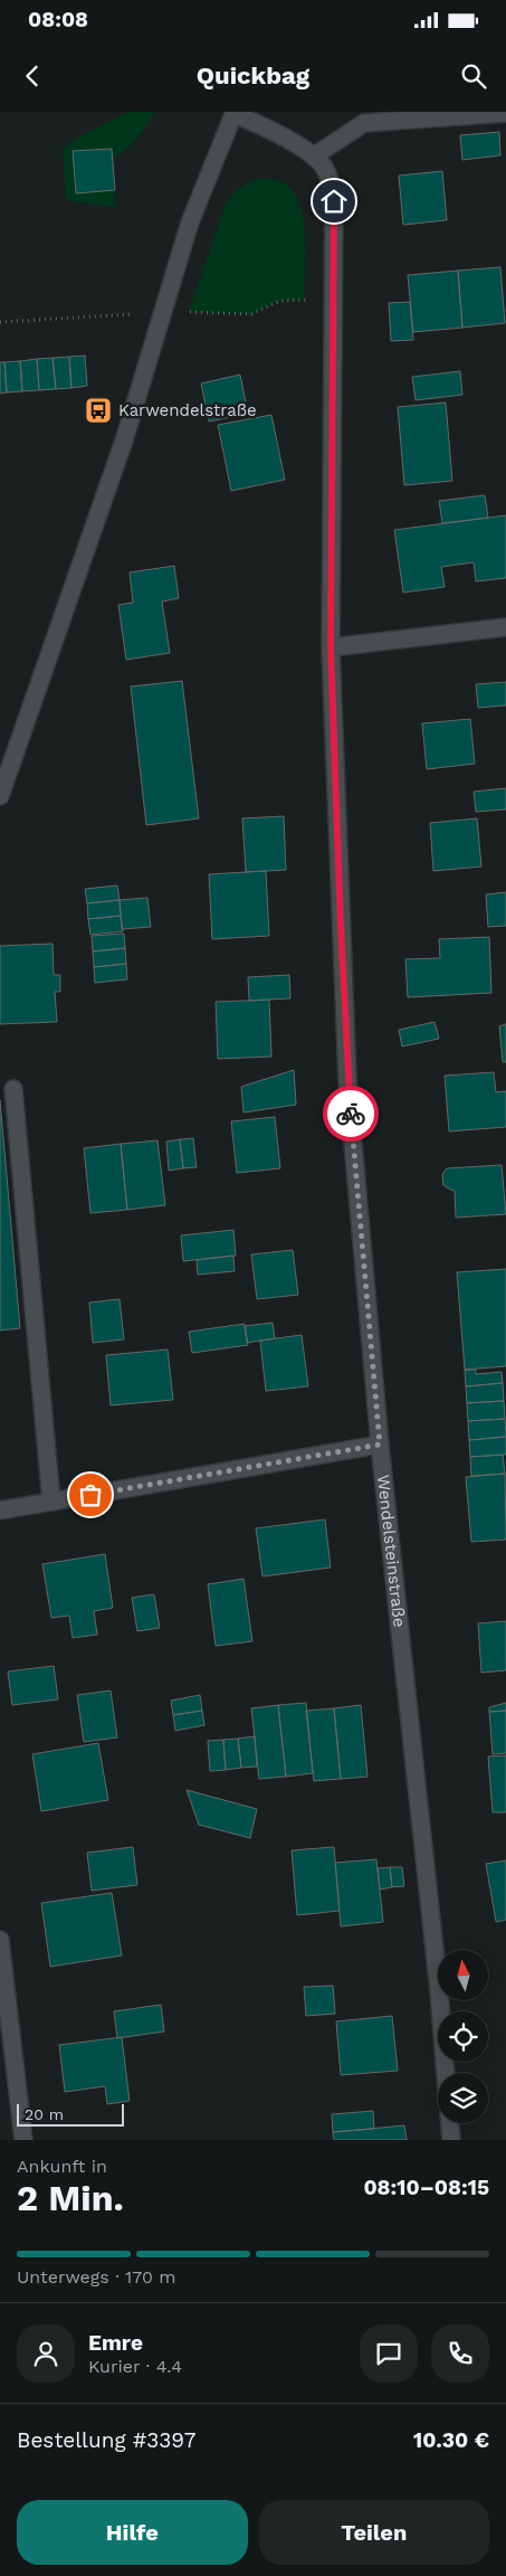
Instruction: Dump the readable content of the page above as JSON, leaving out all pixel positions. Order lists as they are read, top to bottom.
{
  "streets": {
    "street": ["Wendelsteinstraße"]
  },
  "places": {
    "bus stop": ["Karwendelstraße"]
  },
  "scale_bar": "20 m",
  "north": "top",
  "page": {
    "status": "08:08",
    "header": "Quickbag",
    "scale": "20 m",
    "heading": ["2 Min.", "Ankunft in", "08:10–08:15"],
    "panel": [
      "Emre",
      "Kurier · 4.4",
      "Bestellung #3397",
      "10.30 €"
    ],
    "bar": "Unterwegs · 170 m",
    "buttons": ["Hilfe", "Teilen"]
  }
}
